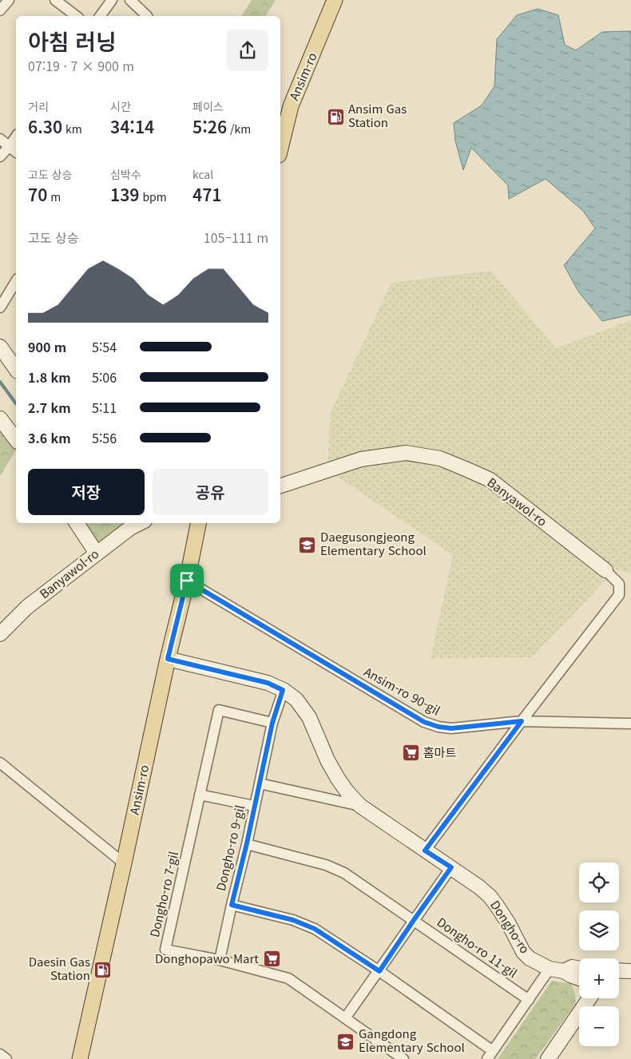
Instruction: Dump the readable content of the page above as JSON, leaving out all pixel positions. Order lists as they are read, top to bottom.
{
  "streets": {
    "main road": ["Ansim-ro"],
    "street": [
      "Banyawol-ro",
      "Ansim-ro 90-gil",
      "Dongho-ro 9-gil",
      "Dongho-ro 7-gil",
      "Dongho-ro",
      "Dongho-ro 11-gil"
    ]
  },
  "crossings": [
    ["Ansim-ro", "Ansim-ro 90-gil"],
    ["Ansim-ro", "Dongho-ro"],
    ["Dongho-ro 9-gil", "Dongho-ro 7-gil"],
    ["Dongho-ro 9-gil", "Dongho-ro"],
    ["Dongho-ro 9-gil", "Dongho-ro 11-gil"]
  ],
  "places": {
    "fuel station": ["Ansim Gas Station", "Daesin Gas Station"],
    "school or university": ["Daegusongjeong Elementary School", "Gangdong Elementary School"],
    "supermarket": ["홈마트", "Donghopawo Mart"]
  },
  "page": {
    "heading": ["아침 러닝", "07:19 · 7 × 900 m"],
    "stats": [
      ["거리", "6.30 km"],
      ["시간", "34:14"],
      ["페이스", "5:26 /km"],
      ["고도 상승", "70 m"],
      ["심박수", "139 bpm"],
      ["kcal", "471"]
    ],
    "chart": ["고도 상승", "105–111 m"],
    "list": [
      {
        "name": "900 m",
        "note": "5:54"
      },
      {
        "name": "1.8 km",
        "note": "5:06"
      },
      {
        "name": "2.7 km",
        "note": "5:11"
      },
      {
        "name": "3.6 km",
        "note": "5:56"
      }
    ],
    "buttons": ["저장", "공유"],
    "map_buttons": ["+", "−"]
  }
}
